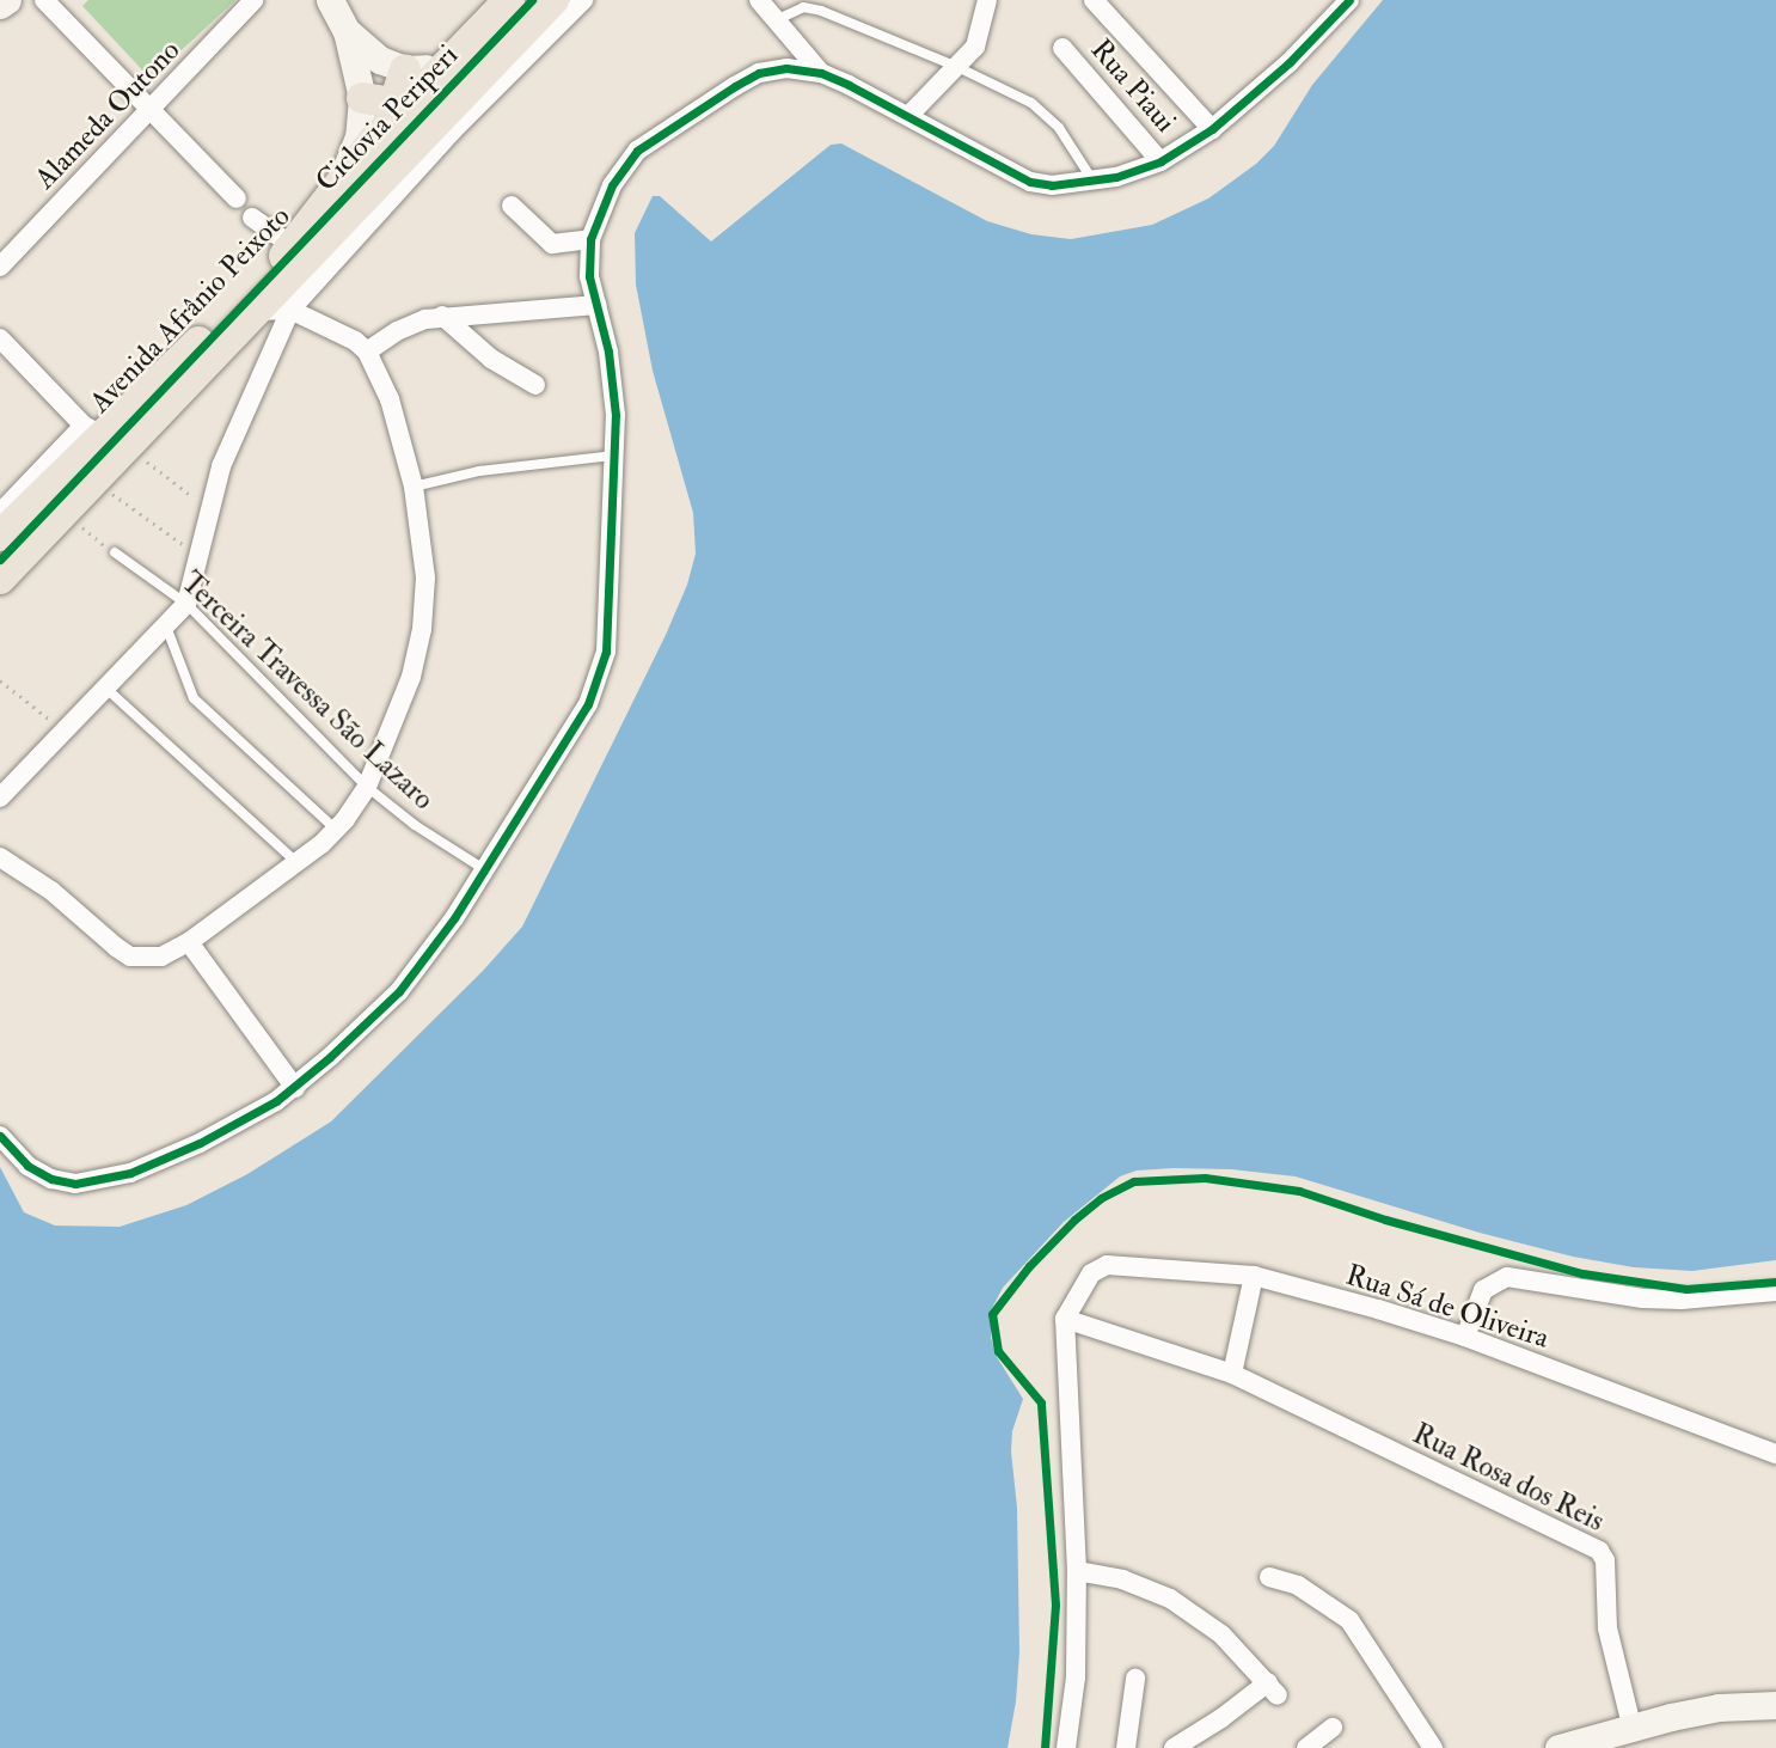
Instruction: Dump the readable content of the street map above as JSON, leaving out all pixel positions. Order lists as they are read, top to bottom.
{
  "streets": {
    "main road": ["Avenida Afrânio Peixoto"],
    "street": [
      "Rua Piaui",
      "Alameda Outono",
      "Rua Sá de Oliveira",
      "Rua Rosa dos Reis"
    ],
    "lane": ["Terceira Travessa São Lazaro"],
    "cycle path": ["Ciclovia Periperi"]
  },
  "crossings": [
    ["Rua Sá de Oliveira", "Rua Rosa dos Reis"]
  ]
}
